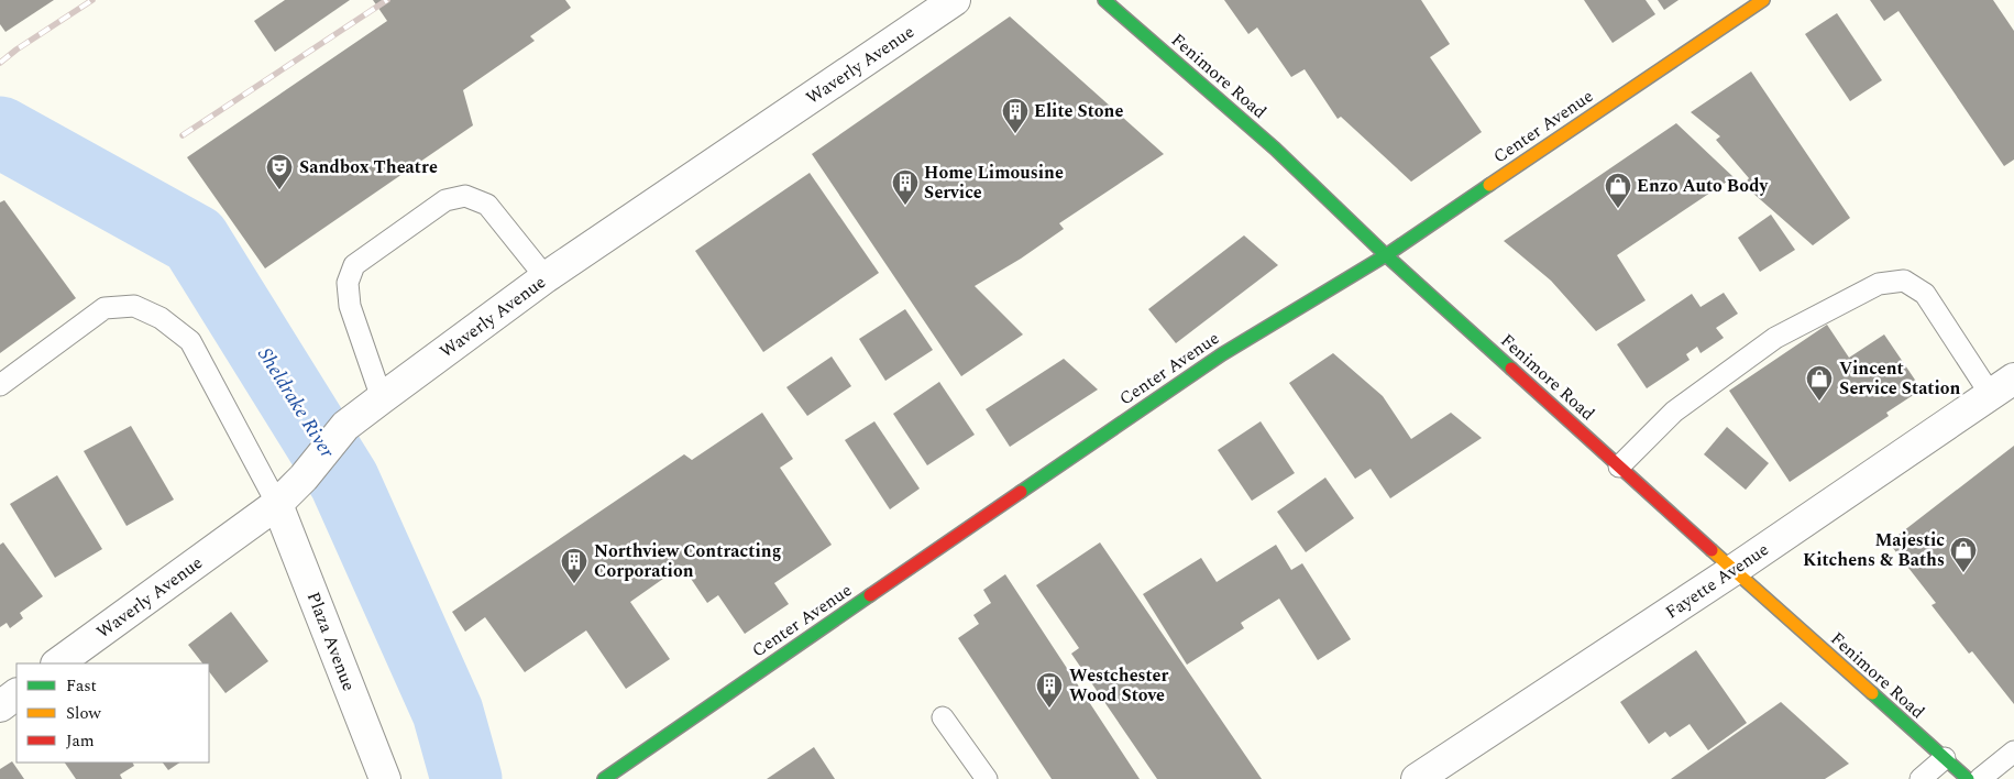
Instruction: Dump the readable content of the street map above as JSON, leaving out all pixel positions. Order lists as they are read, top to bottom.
{
  "streets": {
    "street": [
      "Waverly Avenue",
      "Fenimore Road",
      "Center Avenue",
      "Fayette Avenue",
      "Plaza Avenue"
    ]
  },
  "crossings": [
    ["Waverly Avenue", "Plaza Avenue"],
    ["Fenimore Road", "Center Avenue"],
    ["Fenimore Road", "Fayette Avenue"]
  ],
  "water": ["Sheldrake River"],
  "places": {
    "building": [
      "Elite Stone",
      "Home Limousine Service",
      "Northview Contracting Corporation",
      "Westchester Wood Stove"
    ],
    "theatre": ["Sandbox Theatre"],
    "shop": ["Enzo Auto Body", "Vincent Service Station", "Majestic Kitchens & Baths"]
  },
  "legend": ["Fast", "Slow", "Jam"]
}
